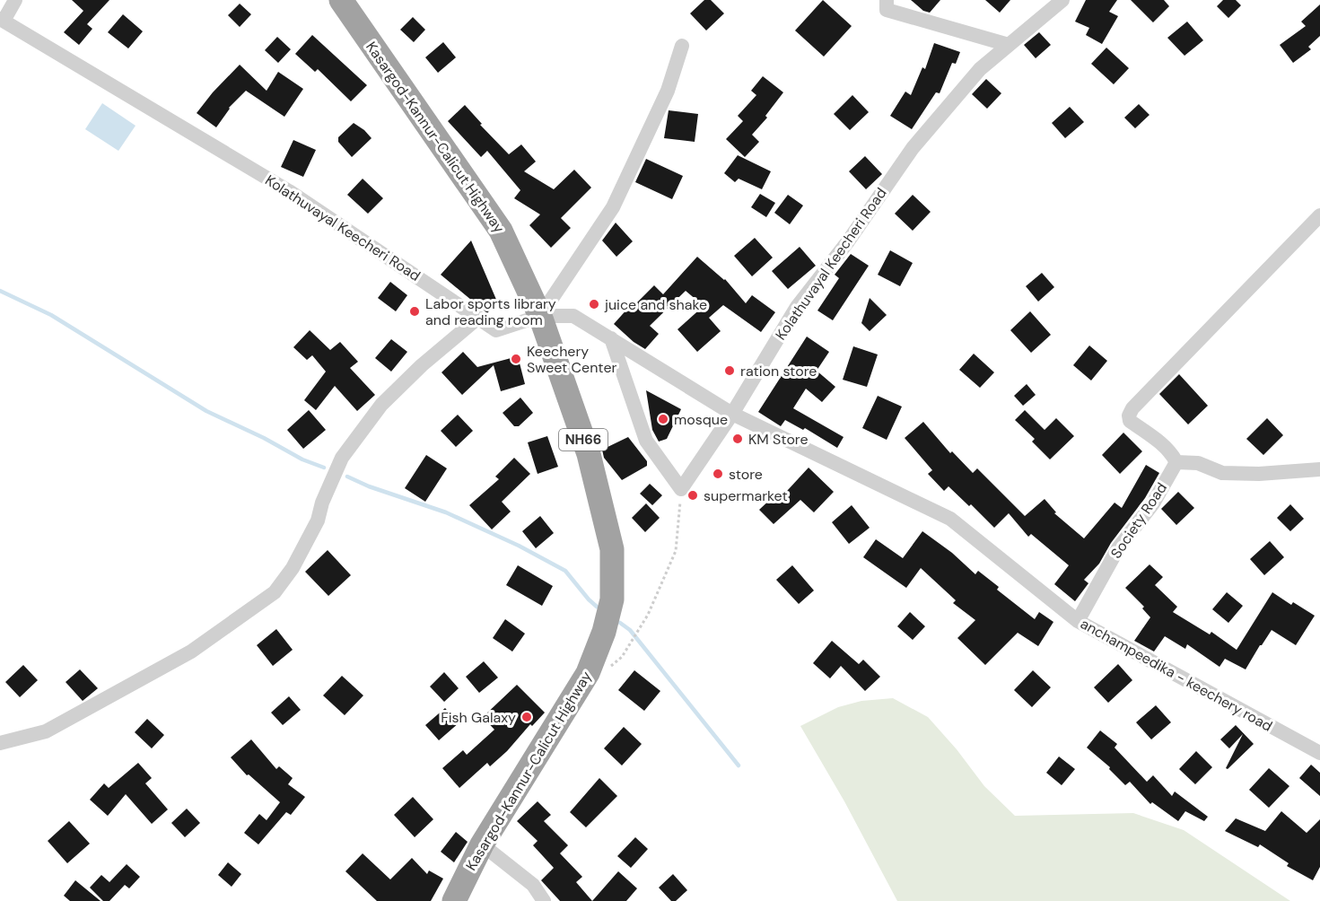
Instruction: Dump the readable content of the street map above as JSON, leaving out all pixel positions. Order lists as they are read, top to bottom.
{
  "streets": {
    "highway": ["Kasargod-Kannur-Calicut Highway", "NH66"],
    "street": ["Kolathuvayal Keecheri Road", "Society Road", "anchampeedika - keechery road"]
  },
  "crossings": [
    ["Kasargod-Kannur-Calicut Highway", "Kolathuvayal Keecheri Road"],
    ["Kolathuvayal Keecheri Road", "anchampeedika - keechery road"],
    ["Society Road", "anchampeedika - keechery road"]
  ],
  "places": [
    "juice and shake",
    "Labor sports library and reading room",
    "Keechery Sweet Center",
    "ration store",
    "mosque",
    "KM Store",
    "store",
    "supermarket",
    "Fish Galaxy"
  ]
}
